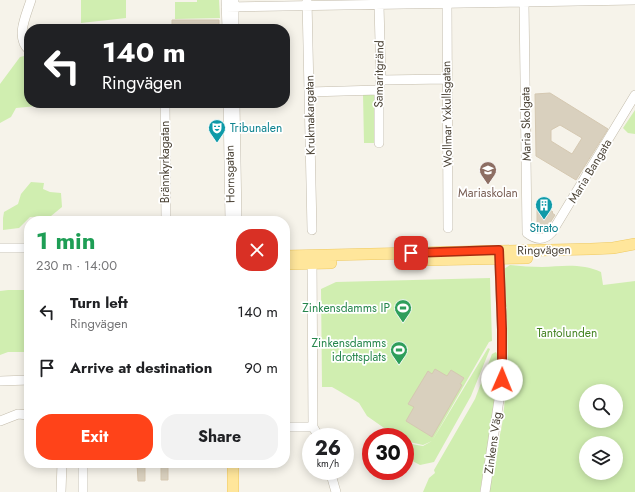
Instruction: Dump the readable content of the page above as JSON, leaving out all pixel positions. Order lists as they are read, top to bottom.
{
  "streets": {
    "main road": ["Ringvägen"],
    "street": [
      "Samaritgränd",
      "Wollmar Yxkullsgatan",
      "Krukmakargatan",
      "Maria Skolgata",
      "Brännkyrkagatan",
      "Maria Bangata",
      "Hornsgatan",
      "Zinkens Väg"
    ]
  },
  "crossings": [
    ["Maria Skolgata", "Maria Bangata"],
    ["Ringvägen", "Zinkens Väg"]
  ],
  "parks": ["Tantolunden"],
  "places": {
    "theatre": ["Tribunalen"],
    "school or university": ["Mariaskolan"],
    "building": ["Strato"],
    "sports": ["Zinkensdamms IP", "Zinkensdamms idrottsplats"]
  },
  "page": {
    "turn": ["140 m", "Ringvägen"],
    "heading": ["1 min", "230 m · 14:00"],
    "list": [
      {
        "name": "Turn left",
        "note": "Ringvägen",
        "value": "140 m"
      },
      {
        "name": "Arrive at destination",
        "value": "90 m"
      }
    ],
    "buttons": ["Exit", "Share"],
    "speed": "26 km/h",
    "limit": "30"
  }
}
